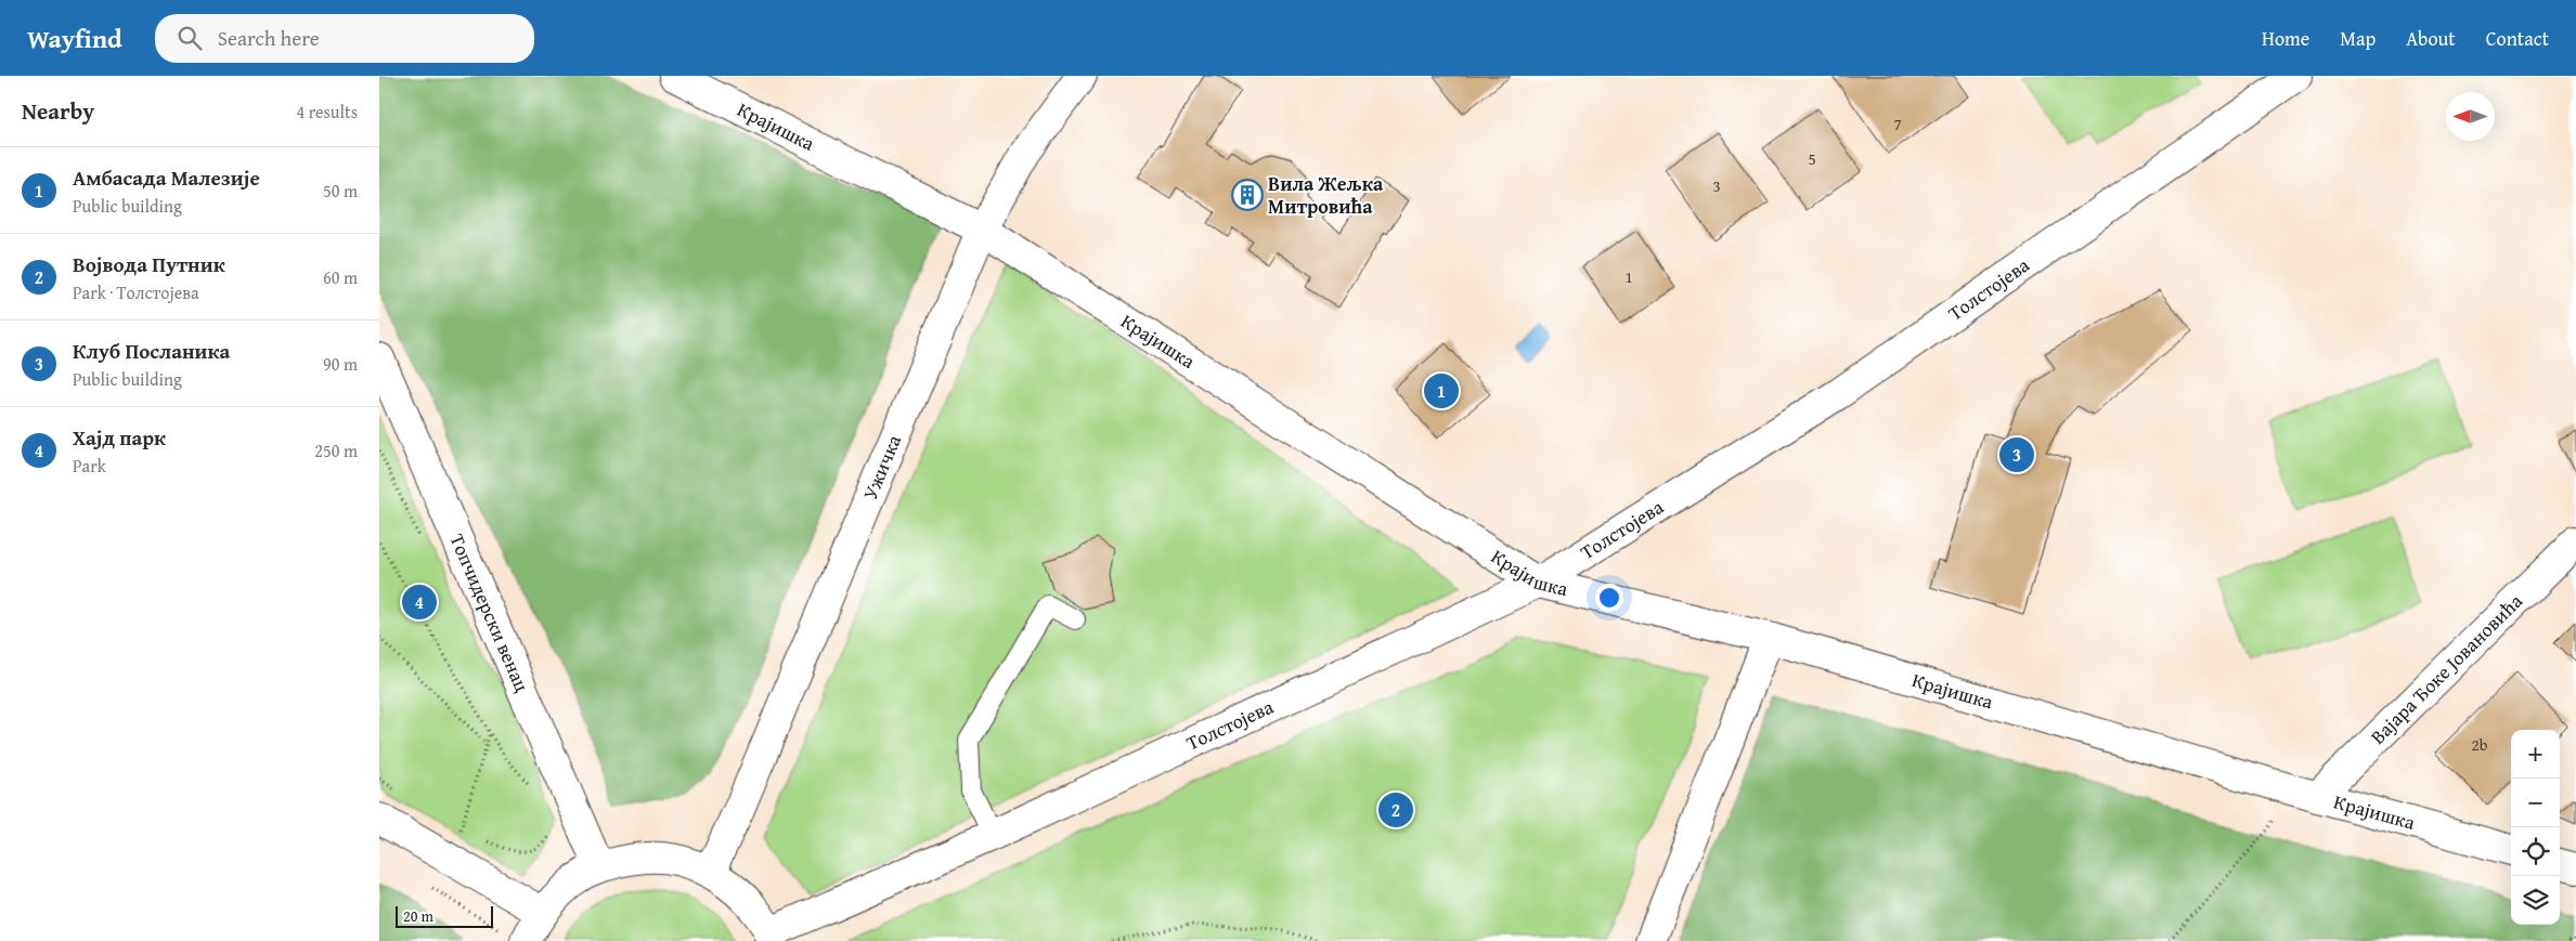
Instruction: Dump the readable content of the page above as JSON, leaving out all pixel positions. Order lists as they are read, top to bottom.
{
  "streets": {
    "street": [
      "Крајишка",
      "Толстојева",
      "Ужичка",
      "Топчидерски венац",
      "Вајара Ђоке Јовановића"
    ]
  },
  "crossings": [
    ["Крајишка", "Толстојева"],
    ["Крајишка", "Ужичка"],
    ["Крајишка", "Вајара Ђоке Јовановића"]
  ],
  "places": {
    "building": ["Вила Жељка Митровића"]
  },
  "house_numbers": [
    "7",
    "5",
    "3",
    "1",
    "2b"
  ],
  "scale_bar": "20 m",
  "north": "left",
  "page": {
    "header": "Wayfind",
    "search": "Search here",
    "nav": [
      "Home",
      "Map",
      "About",
      "Contact"
    ],
    "heading": ["Nearby", "4 results"],
    "list": [
      {
        "mark": "1",
        "name": "Амбасада Малезије",
        "note": "Public building",
        "value": "50 m"
      },
      {
        "mark": "2",
        "name": "Војвода Путник",
        "note": "Park · Толстојева",
        "value": "60 m"
      },
      {
        "mark": "3",
        "name": "Клуб Посланика",
        "note": "Public building",
        "value": "90 m"
      },
      {
        "mark": "4",
        "name": "Хајд парк",
        "note": "Park",
        "value": "250 m"
      }
    ],
    "pins": [
      "1",
      "3",
      "4",
      "2"
    ],
    "map_buttons": ["+", "−"],
    "scale": "20 m"
  }
}
